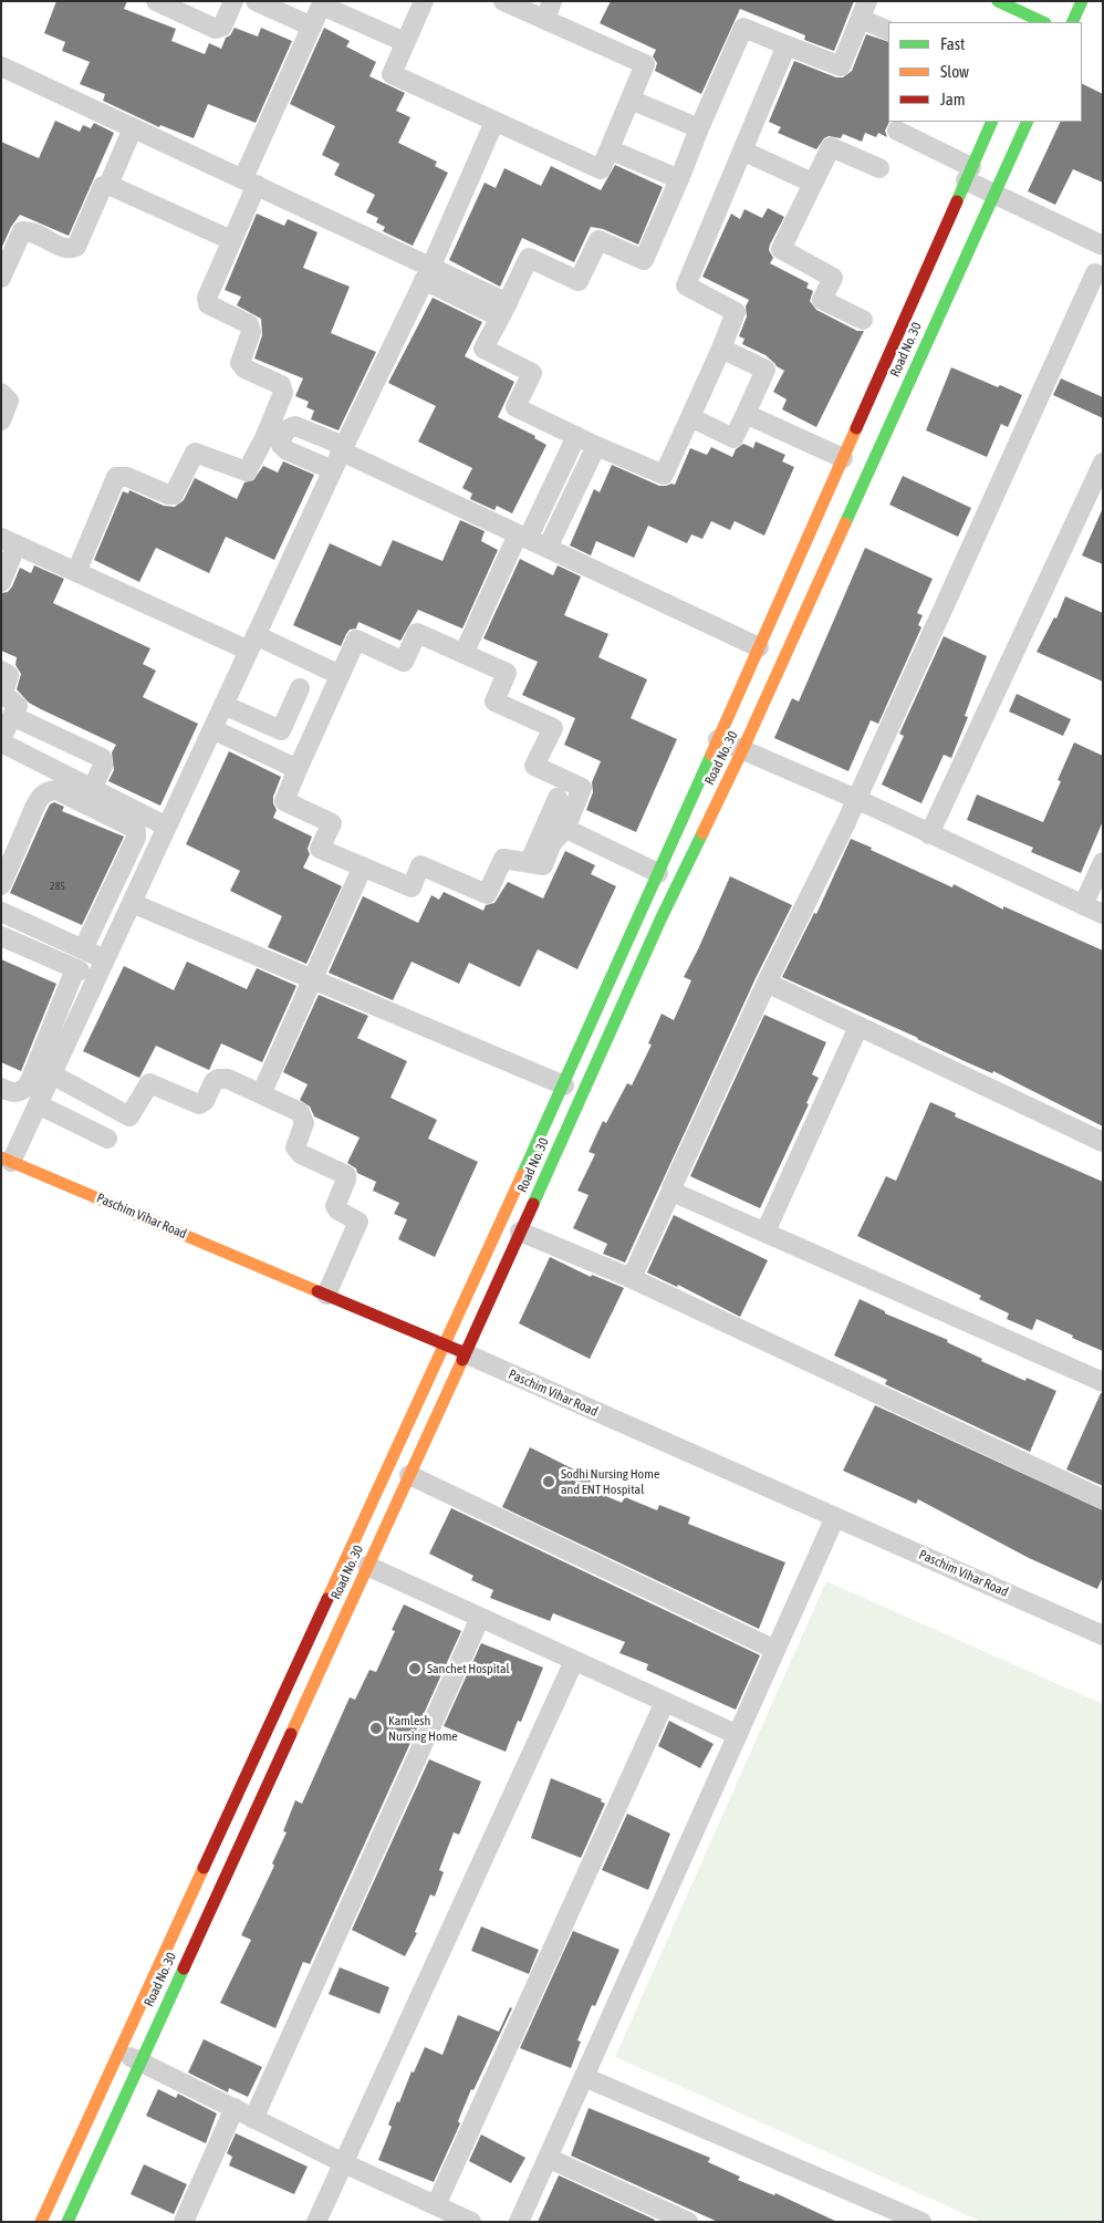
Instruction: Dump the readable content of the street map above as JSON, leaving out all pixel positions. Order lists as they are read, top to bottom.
{
  "streets": {
    "street": ["Road No. 30", "Paschim Vihar Road"]
  },
  "crossings": [
    ["Road No. 30", "Paschim Vihar Road"]
  ],
  "places": ["Sodhi Nursing Home and ENT Hospital", "Sanchet Hospital", "Kamlesh Nursing Home"],
  "house_numbers": ["285"],
  "legend": ["Fast", "Slow", "Jam"]
}
